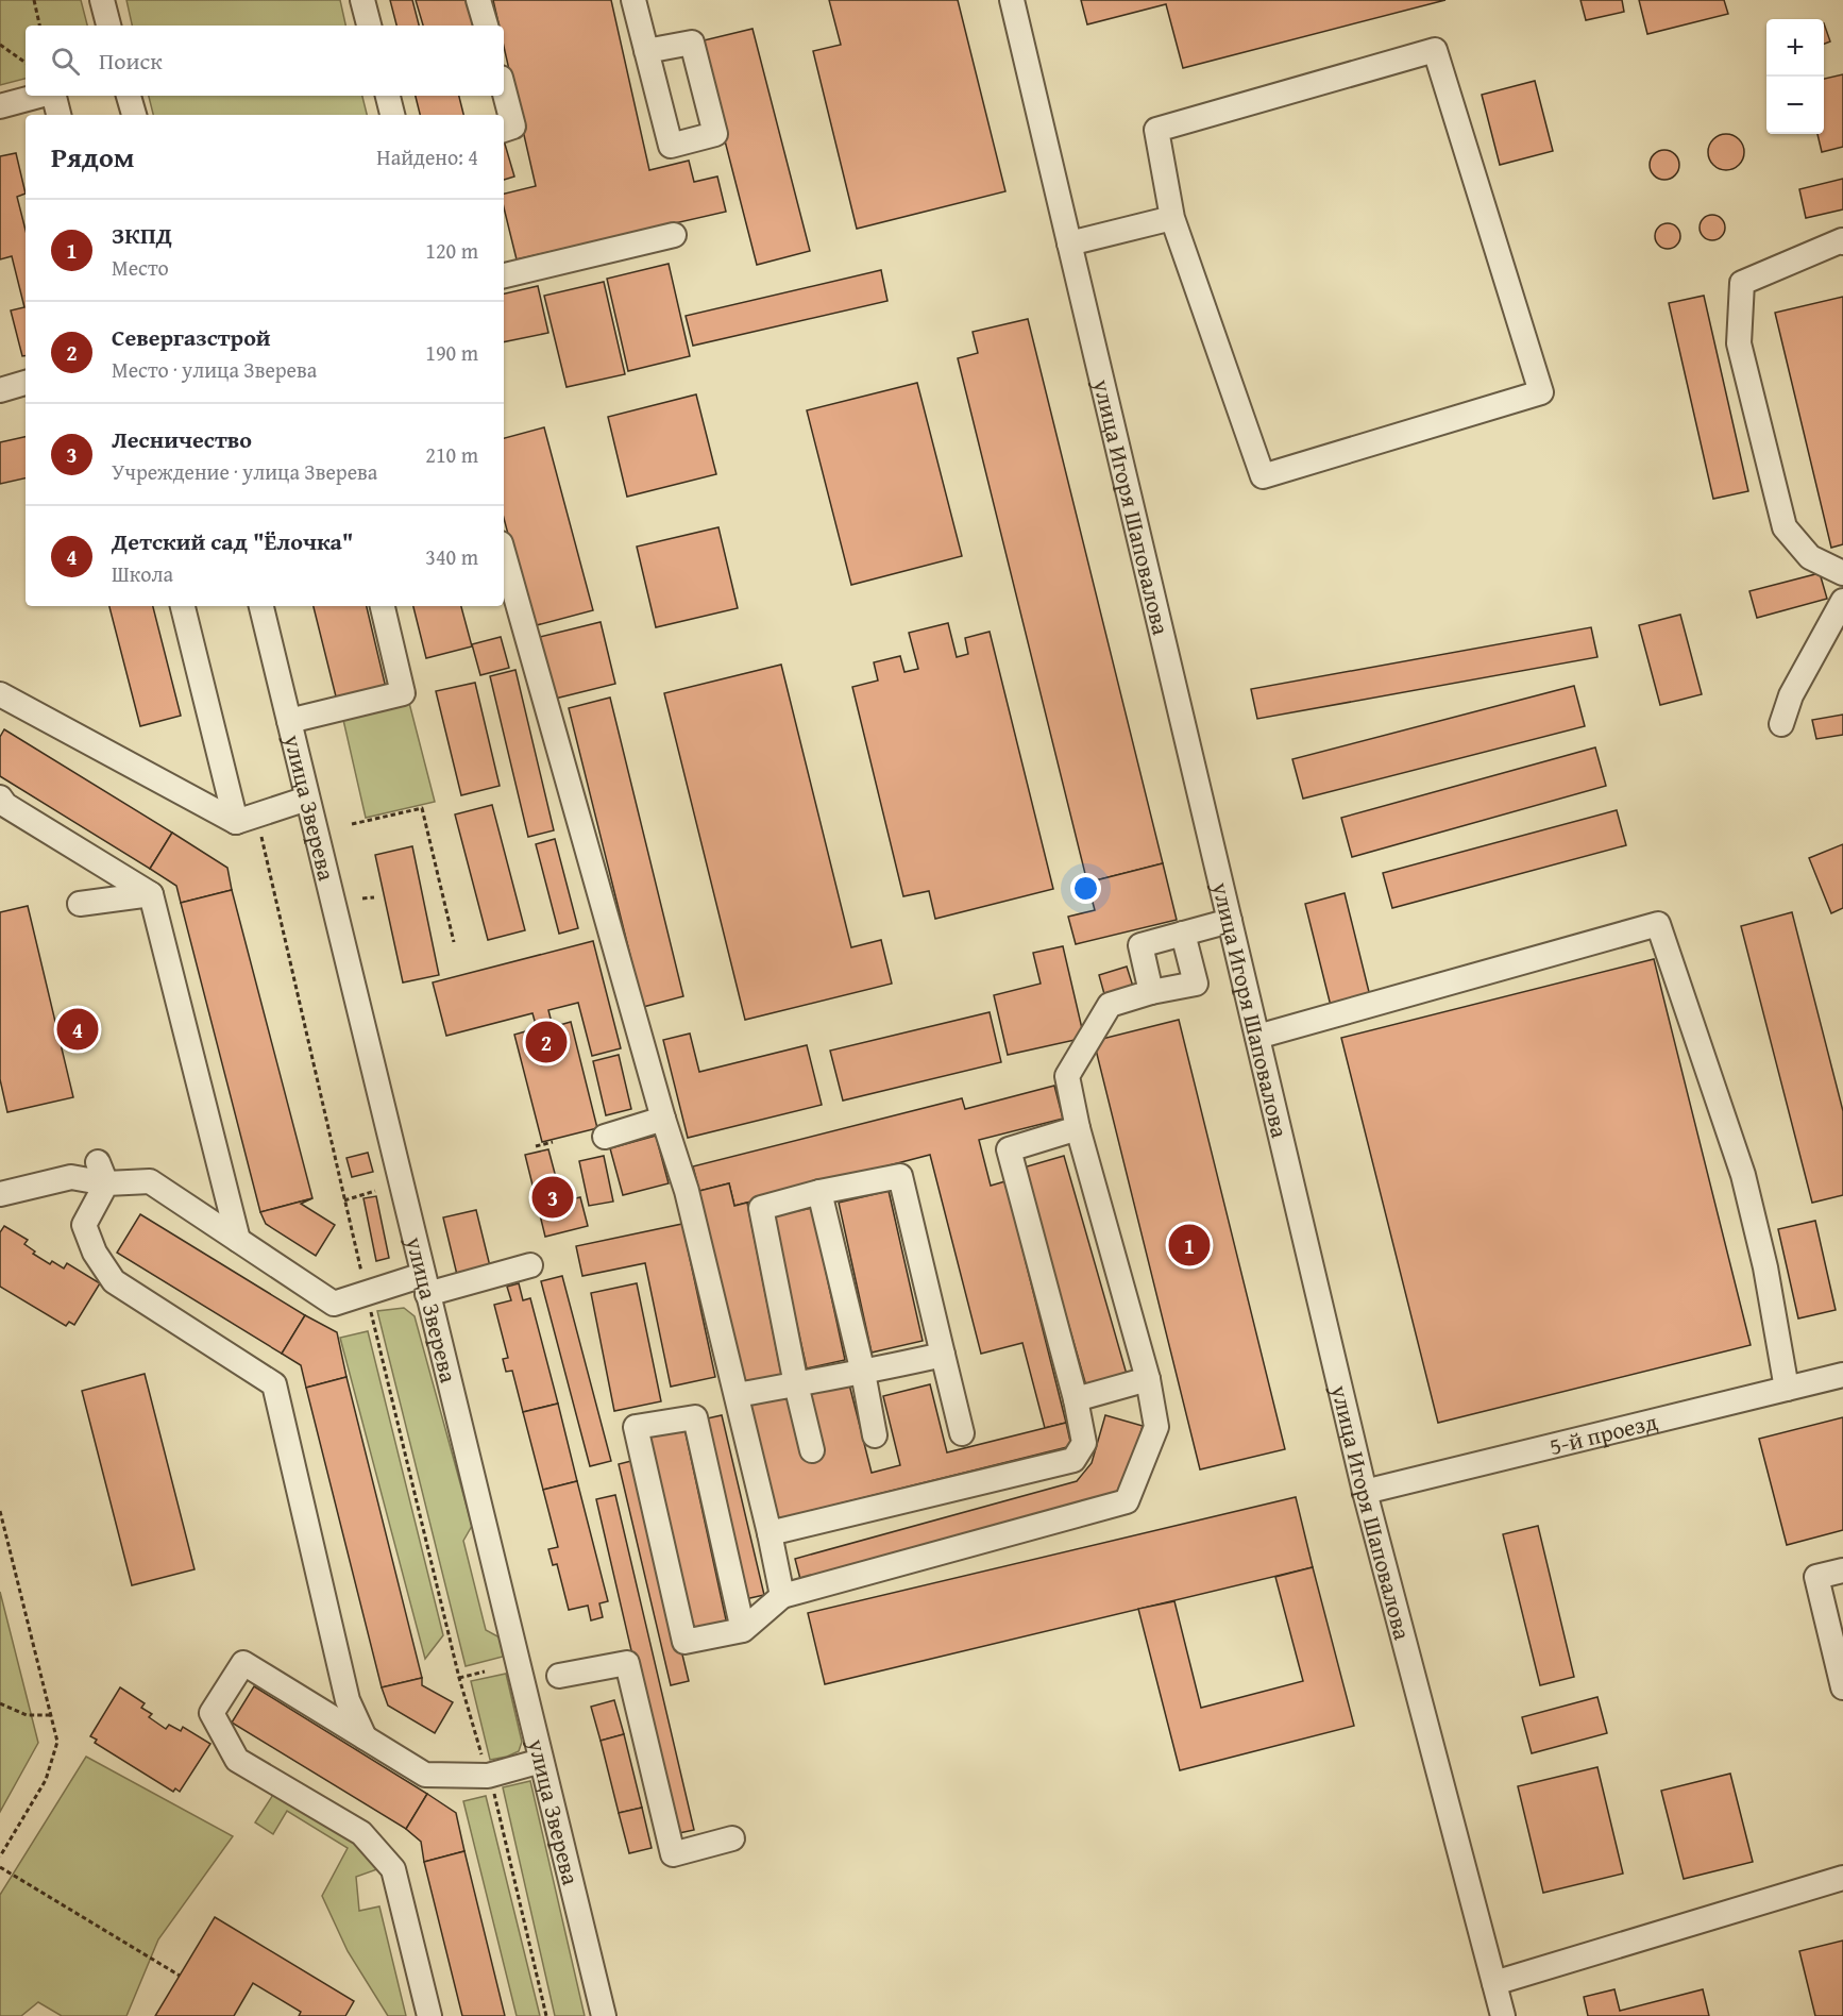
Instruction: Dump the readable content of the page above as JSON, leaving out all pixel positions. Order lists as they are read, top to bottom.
{
  "streets": {
    "street": ["улица Игоря Шаповалова", "улица Зверева", "5-й проезд"]
  },
  "crossings": [
    ["улица Игоря Шаповалова", "5-й проезд"]
  ],
  "page": {
    "map_buttons": ["+", "−"],
    "search": "Поиск",
    "heading": ["Рядом", "Найдено: 4"],
    "list": [
      {
        "mark": "1",
        "name": "ЗКПД",
        "note": "Место",
        "value": "120 m"
      },
      {
        "mark": "2",
        "name": "Севергазстрой",
        "note": "Место · улица Зверева",
        "value": "190 m"
      },
      {
        "mark": "3",
        "name": "Лесничество",
        "note": "Учреждение · улица Зверева",
        "value": "210 m"
      },
      {
        "mark": "4",
        "name": "Детский сад \"Ёлочка\"",
        "note": "Школа",
        "value": "340 m"
      }
    ],
    "pins": [
      "4",
      "2",
      "3",
      "1"
    ]
  }
}
